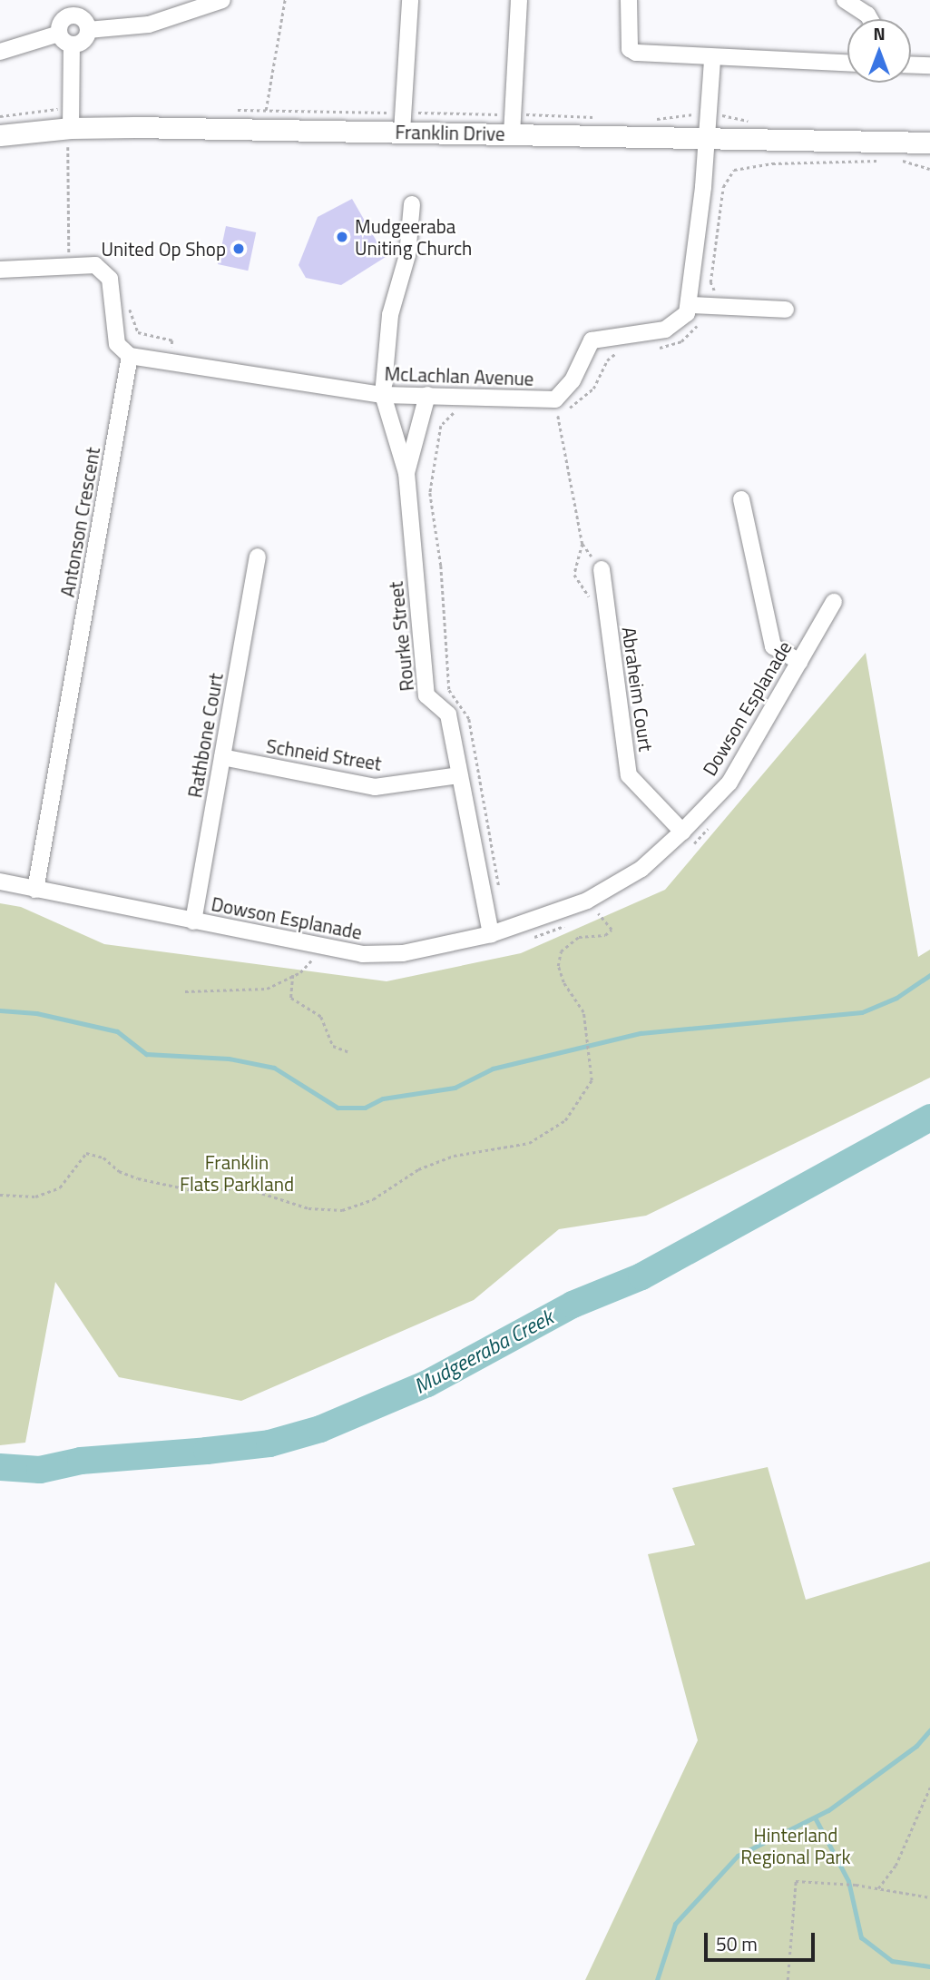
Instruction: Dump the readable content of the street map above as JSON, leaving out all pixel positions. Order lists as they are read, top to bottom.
{
  "streets": {
    "main road": ["Franklin Drive"],
    "street": [
      "McLachlan Avenue",
      "Antonson Crescent",
      "Rourke Street",
      "Abraheim Court",
      "Dowson Esplanade",
      "Rathbone Court",
      "Schneid Street"
    ]
  },
  "crossings": [
    ["McLachlan Avenue", "Antonson Crescent"],
    ["McLachlan Avenue", "Rourke Street"],
    ["Antonson Crescent", "Dowson Esplanade"],
    ["Rourke Street", "Dowson Esplanade"],
    ["Rourke Street", "Schneid Street"],
    ["Abraheim Court", "Dowson Esplanade"],
    ["Dowson Esplanade", "Rathbone Court"],
    ["Rathbone Court", "Schneid Street"]
  ],
  "water": ["Mudgeeraba Creek"],
  "parks": ["Franklin Flats Parkland", "Hinterland Regional Park"],
  "places": ["Mudgeeraba Uniting Church", "United Op Shop"],
  "scale_bar": "50 m",
  "north": "top"
}
